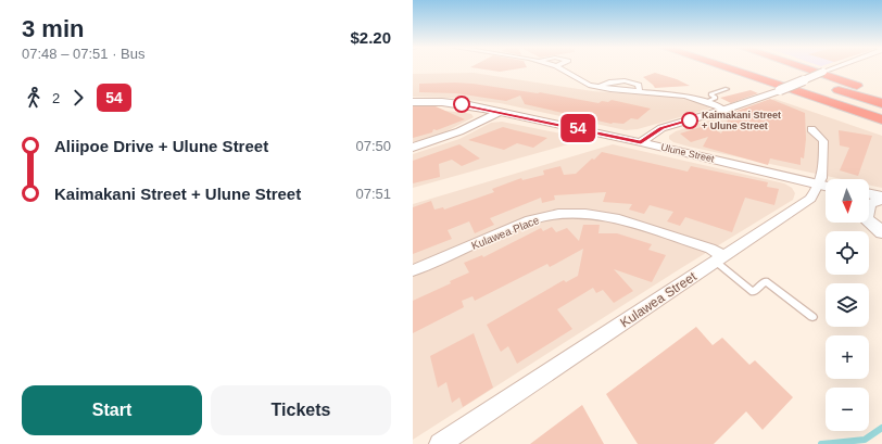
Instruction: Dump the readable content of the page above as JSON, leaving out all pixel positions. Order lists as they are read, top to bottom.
{
  "streets": {
    "street": ["Ulune Street", "Kulawea Place", "Kulawea Street"]
  },
  "crossings": [
    ["Kulawea Place", "Kulawea Street"]
  ],
  "places": ["Kaimakani Street + Ulune Street"],
  "lines": ["bus line 54"],
  "north": "bottom",
  "page": {
    "heading": ["3 min", "07:48 – 07:51 · Bus", "$2.20"],
    "on_map": "54",
    "legs": ["2", "54"],
    "list": [
      {
        "name": "Aliipoe Drive + Ulune Street",
        "value": "07:50"
      },
      {
        "name": "Kaimakani Street + Ulune Street",
        "value": "07:51"
      }
    ],
    "map_buttons": ["+", "−"],
    "buttons": ["Start", "Tickets"]
  }
}
